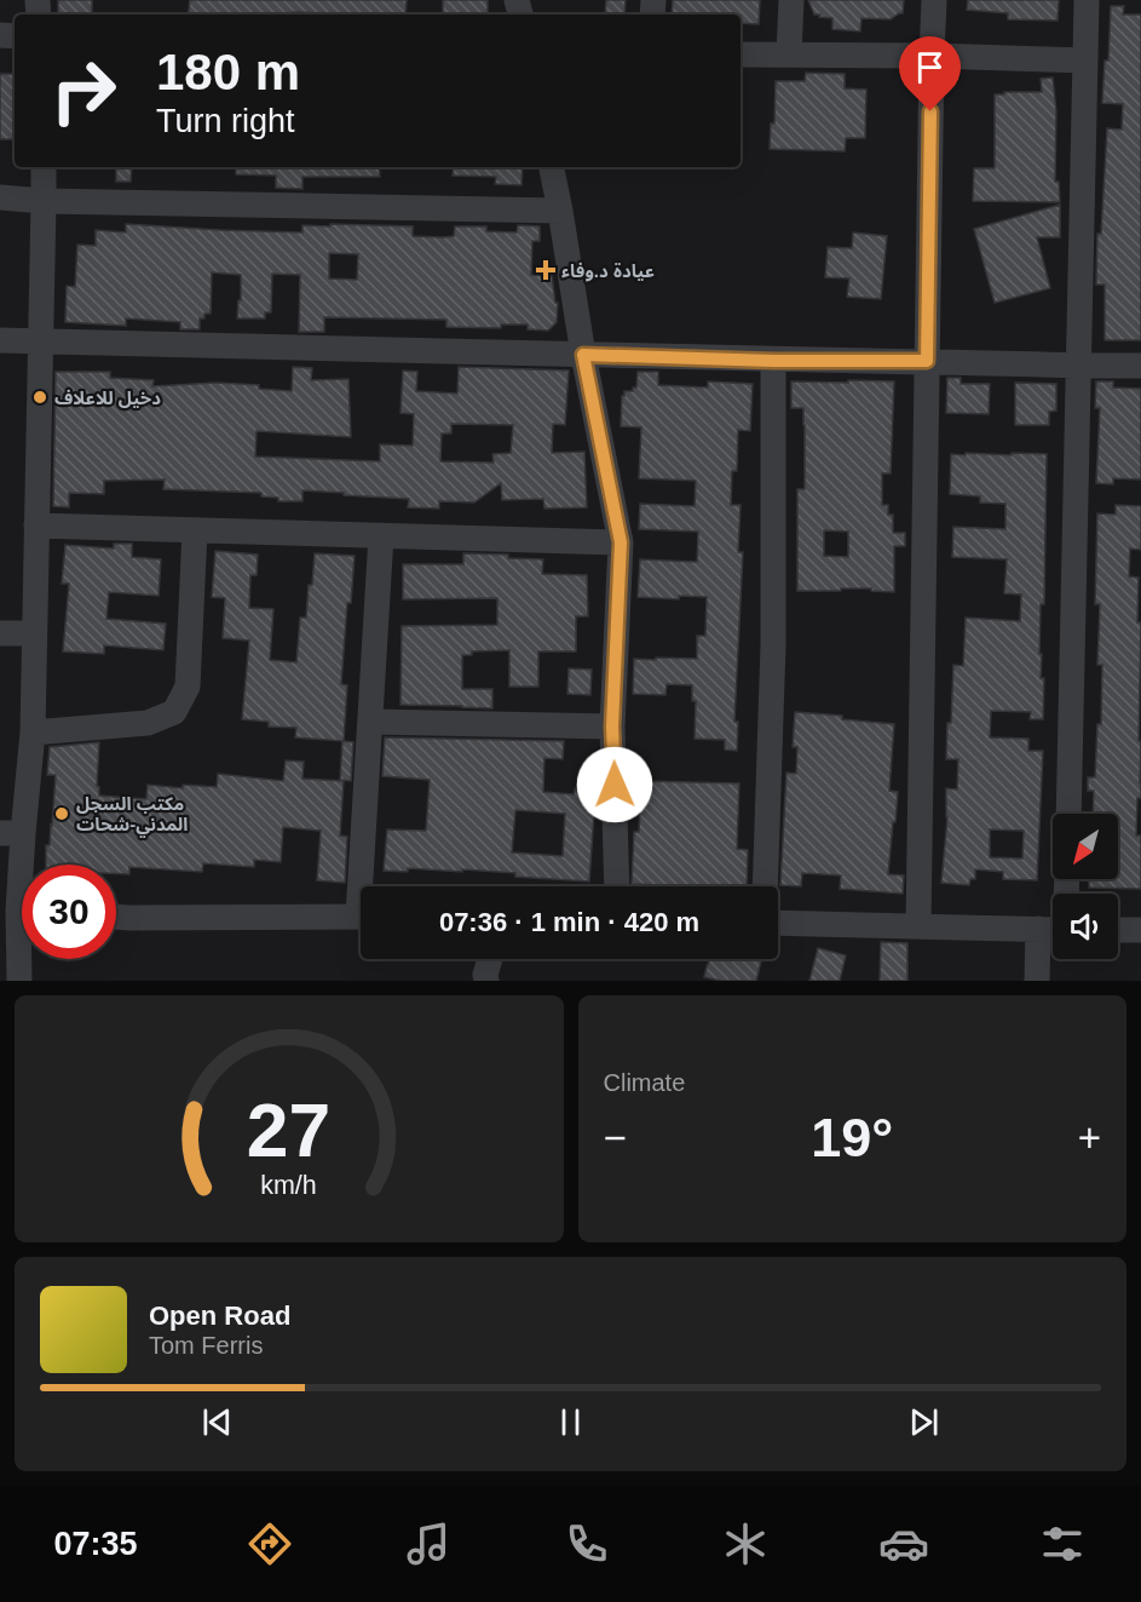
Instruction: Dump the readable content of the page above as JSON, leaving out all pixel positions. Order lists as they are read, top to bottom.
{
  "places": {
    "health": ["عيادة د.وفاء"],
    "other": ["دخيل للاعلاف", "مكتب السجل المدني-شحات"]
  },
  "north": "bottom left",
  "page": {
    "turn": ["180 m", "Turn right"],
    "limit": "30",
    "trip": "07:36 · 1 min · 420 m",
    "tile": "Climate",
    "heat": ["−", "19°", "+"],
    "song": ["Open Road", "Tom Ferris"],
    "tabs": "07:35",
    "gauge": ["27", "km/h"]
  }
}
